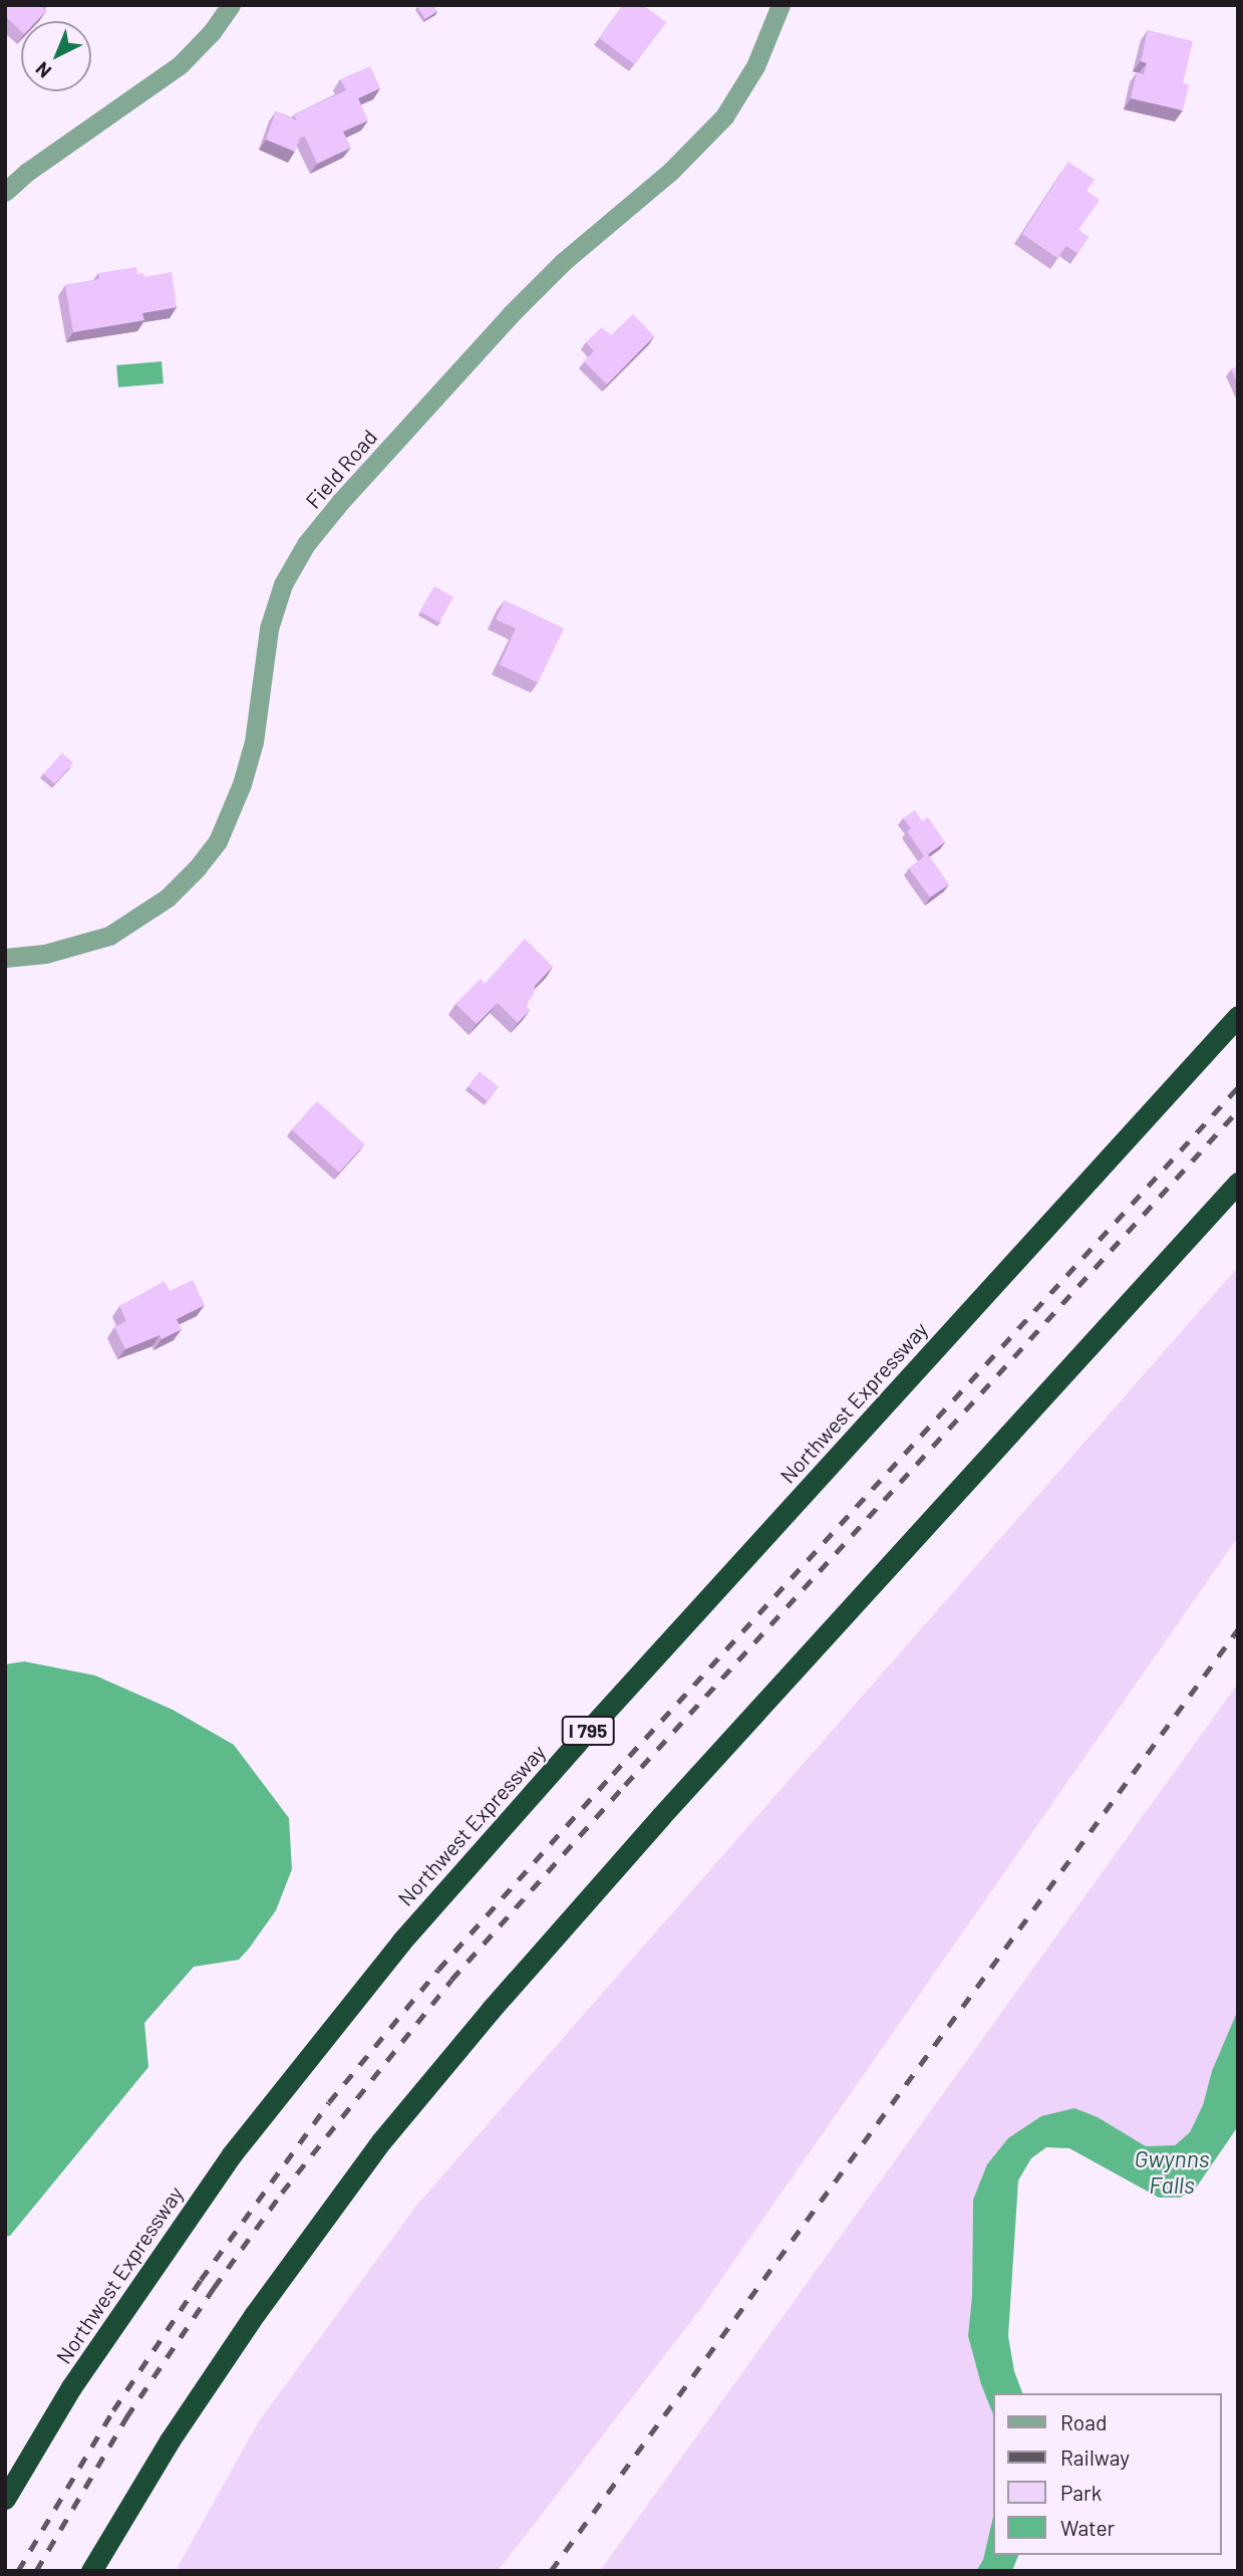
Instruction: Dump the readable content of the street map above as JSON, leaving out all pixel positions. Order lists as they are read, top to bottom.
{
  "streets": {
    "highway": ["Northwest Expressway", "I 795"],
    "street": ["Field Road"]
  },
  "water": ["Gwynns Falls"],
  "legend": [
    "Road",
    "Railway",
    "Park",
    "Water"
  ],
  "north": "bottom left"
}
